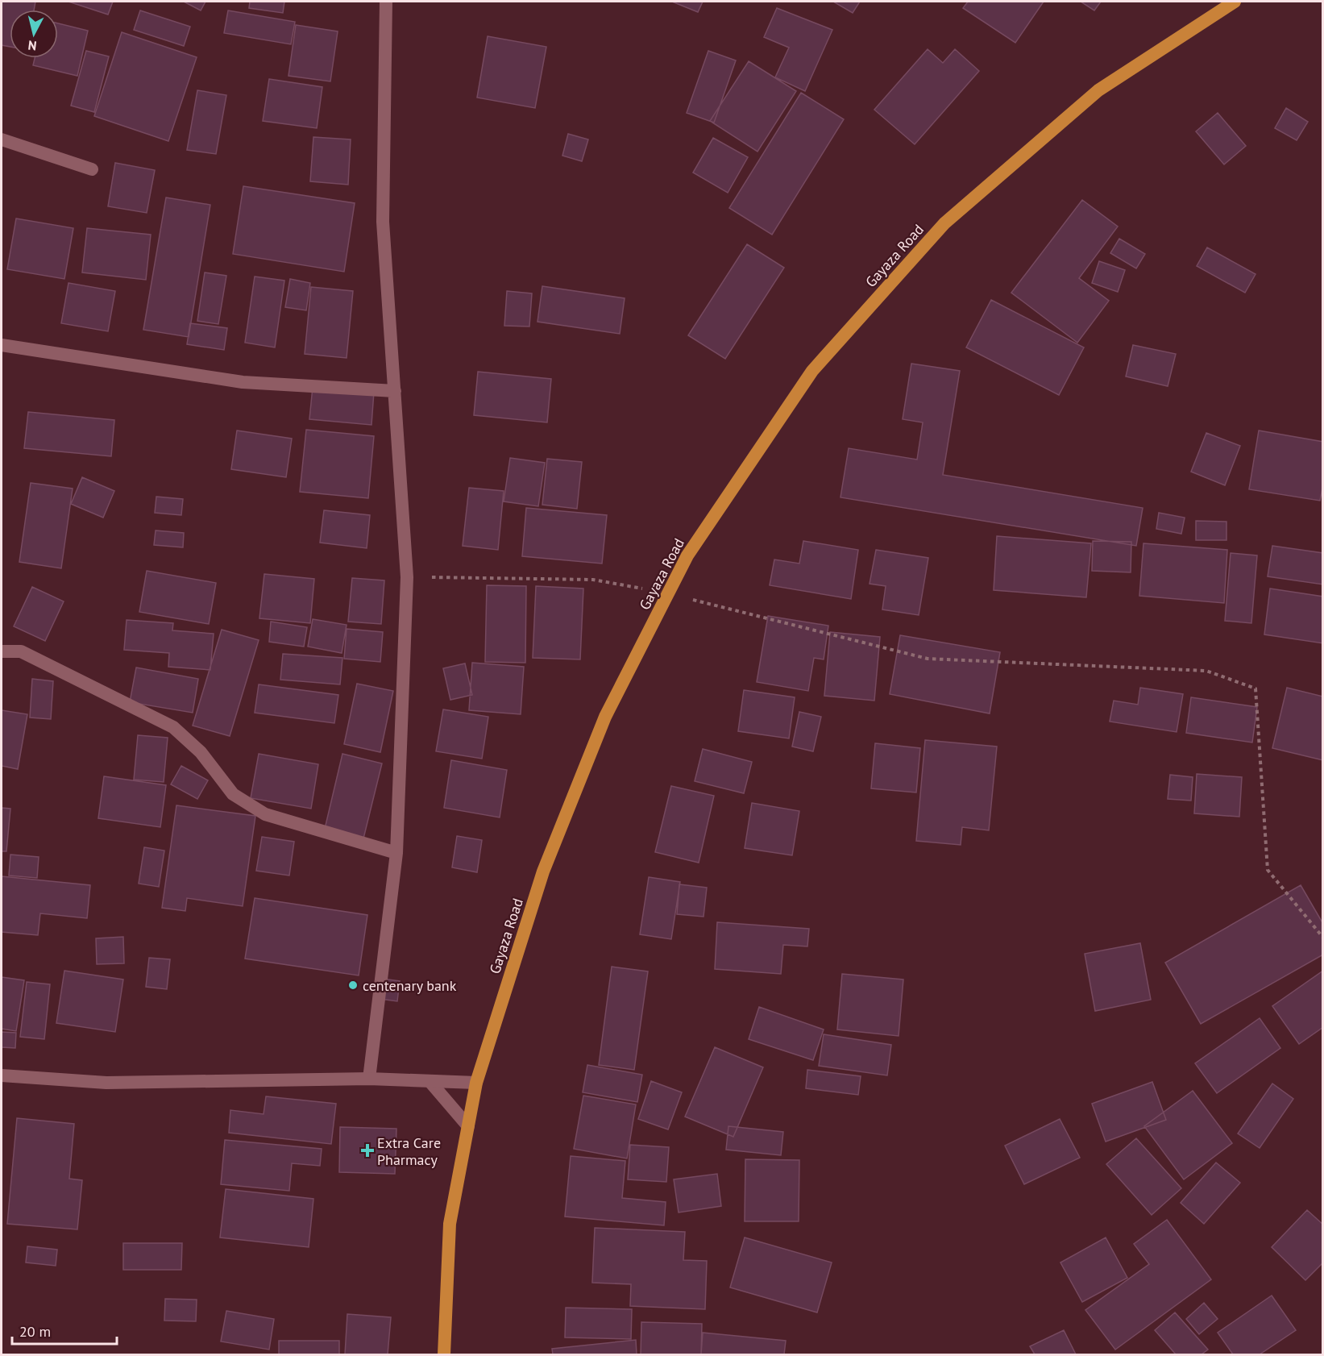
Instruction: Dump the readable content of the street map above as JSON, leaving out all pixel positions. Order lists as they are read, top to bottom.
{
  "streets": {
    "main road": ["Gayaza Road"]
  },
  "places": {
    "other": ["centenary bank"],
    "health": ["Extra Care Pharmacy"]
  },
  "scale_bar": "20 m",
  "north": "bottom"
}
